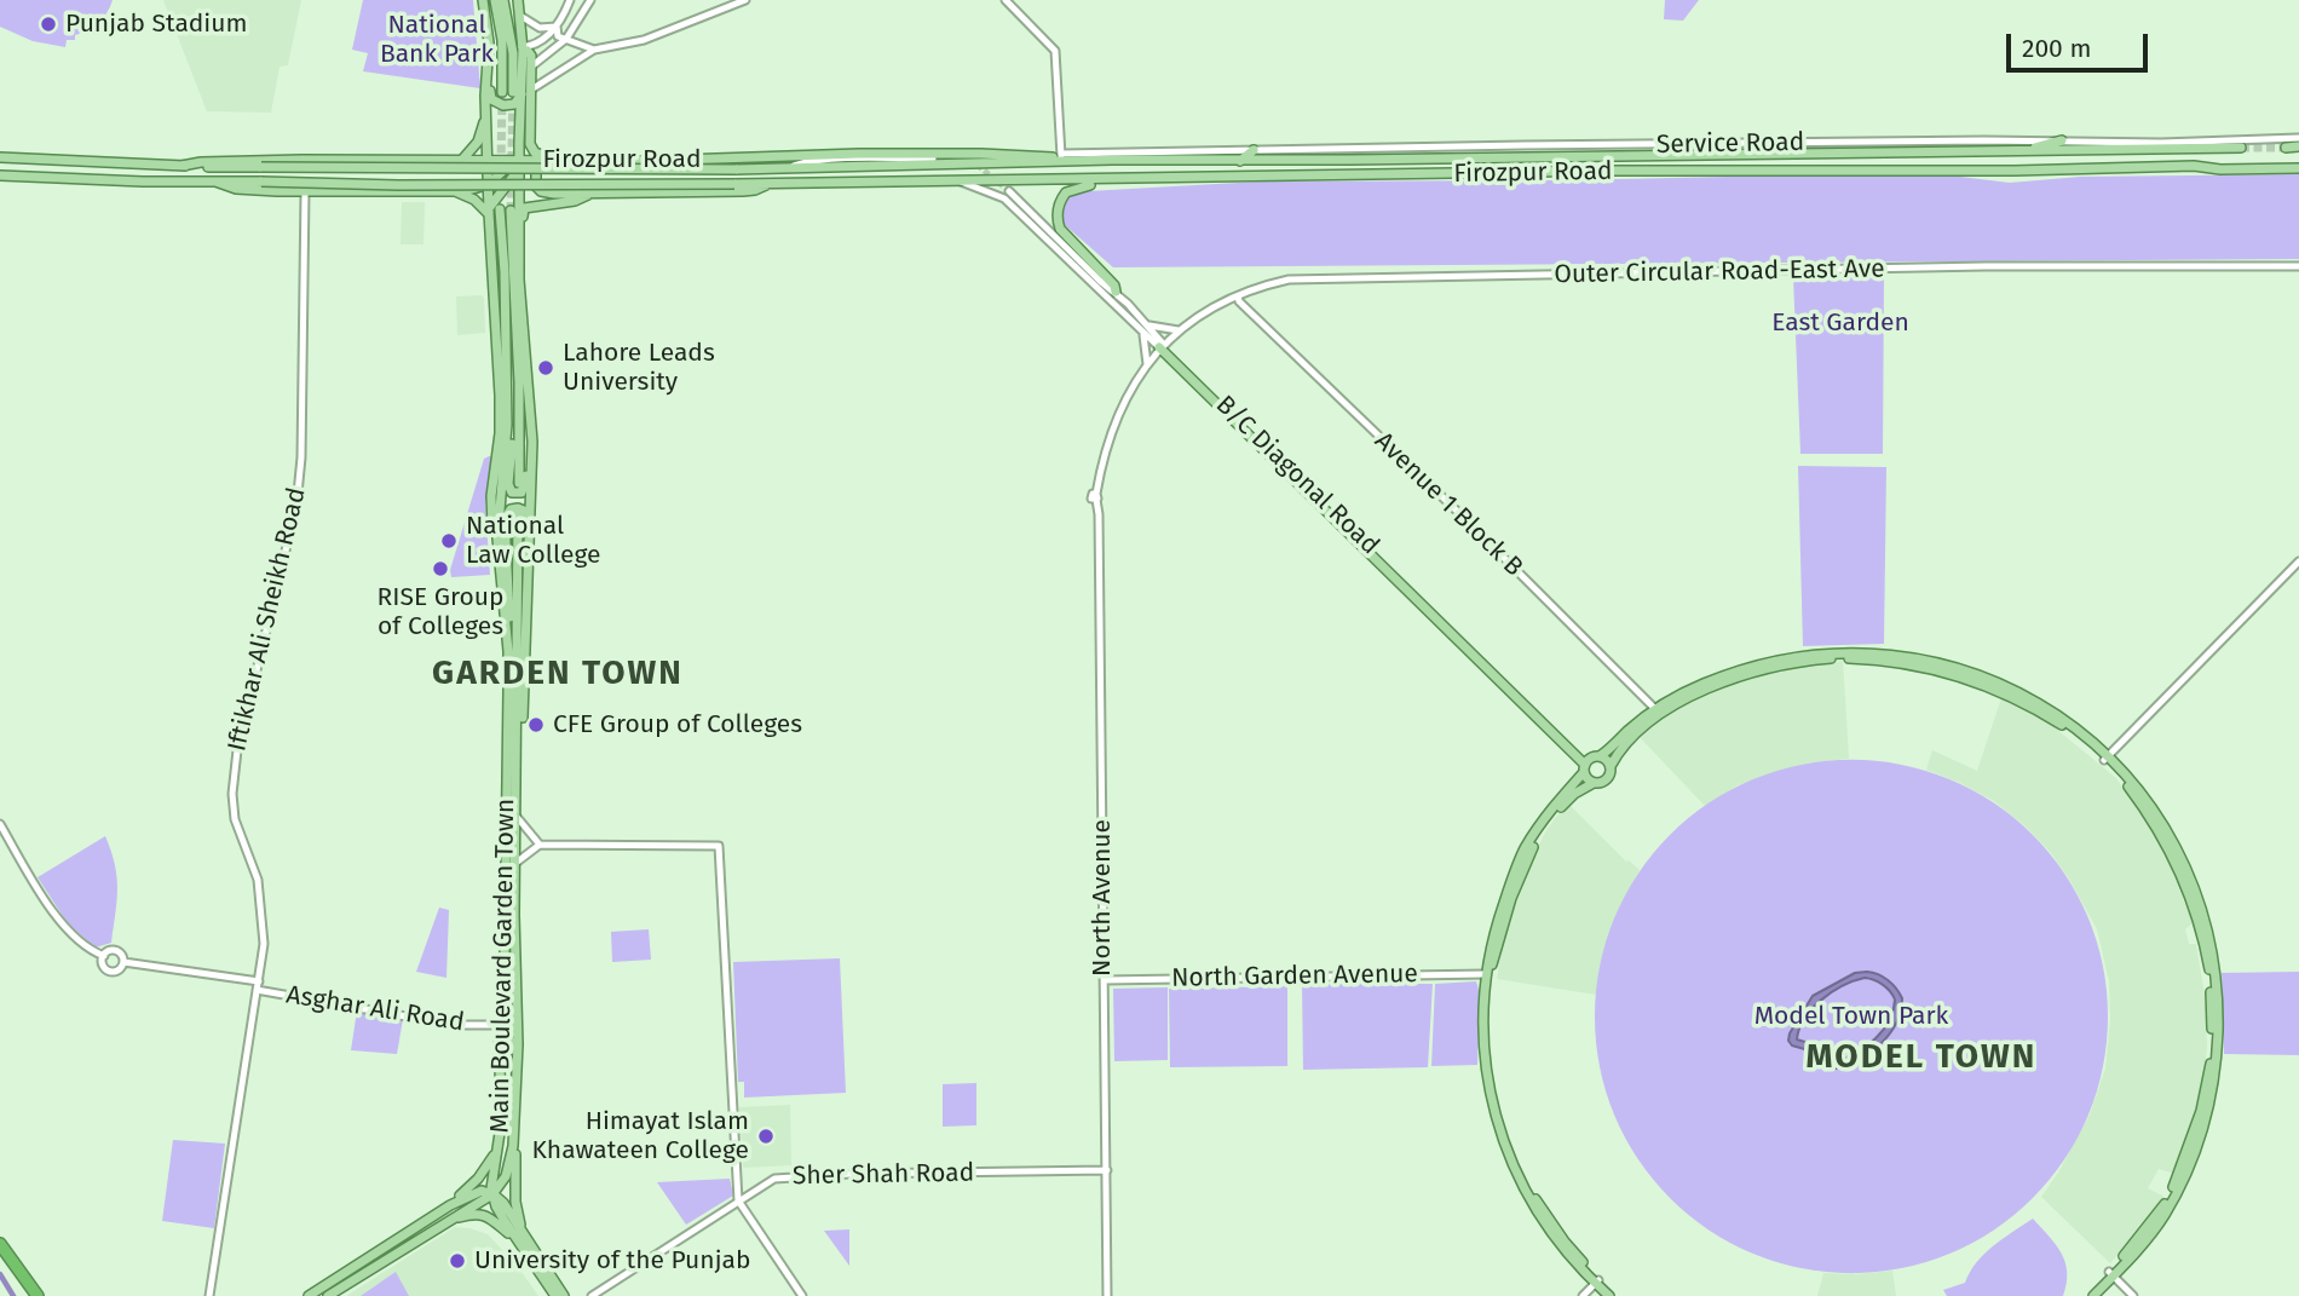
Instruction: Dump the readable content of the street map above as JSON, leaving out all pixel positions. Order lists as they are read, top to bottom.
{
  "streets": {
    "main road": ["Firozpur Road", "B/C Diagonal Road", "Main Boulevard Garden Town"],
    "street": [
      "Service Road",
      "Outer Circular Road-East Ave",
      "Avenue 1 Block B",
      "Iftikhar Ali Sheikh Road",
      "North Avenue",
      "North Garden Avenue",
      "Asghar Ali Road",
      "Sher Shah Road"
    ]
  },
  "crossings": [
    ["Service Road", "Firozpur Road"],
    ["Firozpur Road", "Main Boulevard Garden Town"],
    ["Outer Circular Road-East Ave", "B/C Diagonal Road"],
    ["Outer Circular Road-East Ave", "Avenue 1 Block B"],
    ["Outer Circular Road-East Ave", "North Avenue"],
    ["Iftikhar Ali Sheikh Road", "Asghar Ali Road"],
    ["North Avenue", "North Garden Avenue"],
    ["North Avenue", "Sher Shah Road"]
  ],
  "districts": ["GARDEN TOWN", "MODEL TOWN"],
  "parks": ["National Bank Park", "East Garden", "Model Town Park"],
  "places": [
    "Punjab Stadium",
    "Lahore Leads University",
    "National Law College",
    "RISE Group of Colleges",
    "CFE Group of Colleges",
    "Himayat Islam Khawateen College",
    "University of the Punjab"
  ],
  "scale_bar": "200 m"
}
